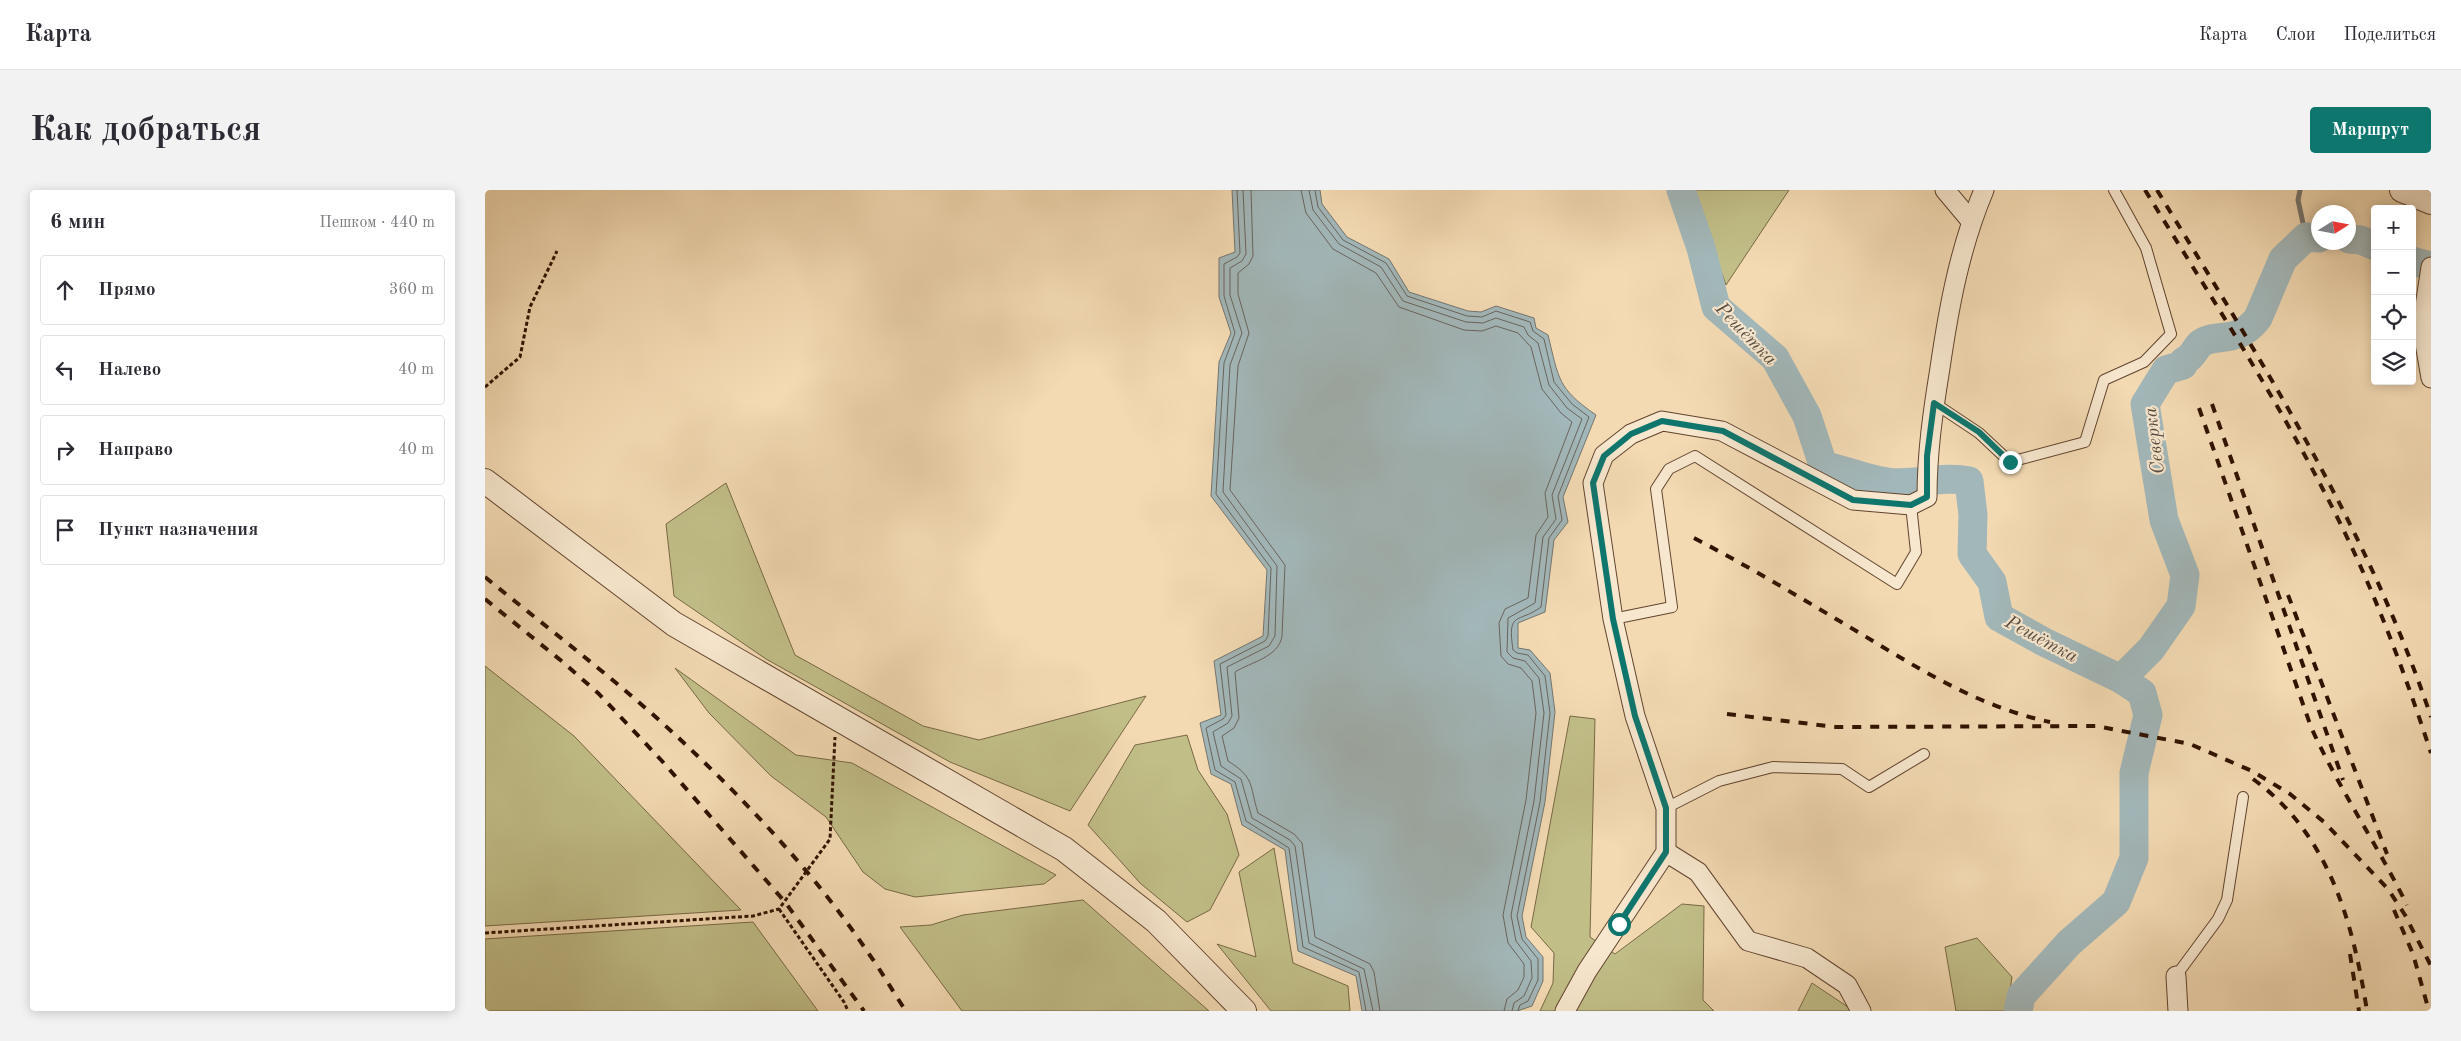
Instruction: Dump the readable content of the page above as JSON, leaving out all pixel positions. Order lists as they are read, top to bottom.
{
  "water": ["Решётка", "Северка"],
  "north": "right",
  "page": {
    "header": "Карта",
    "nav": ["Карта", "Слои", "Поделиться"],
    "buttons": "Маршрут",
    "title": "Как добраться",
    "heading": ["6 мин", "Пешком · 440 m"],
    "map_buttons": ["+", "−"],
    "list": [
      ["Прямо", "360 m"],
      ["Налево", "40 m"],
      ["Направо", "40 m"],
      "Пункт назначения"
    ]
  }
}
